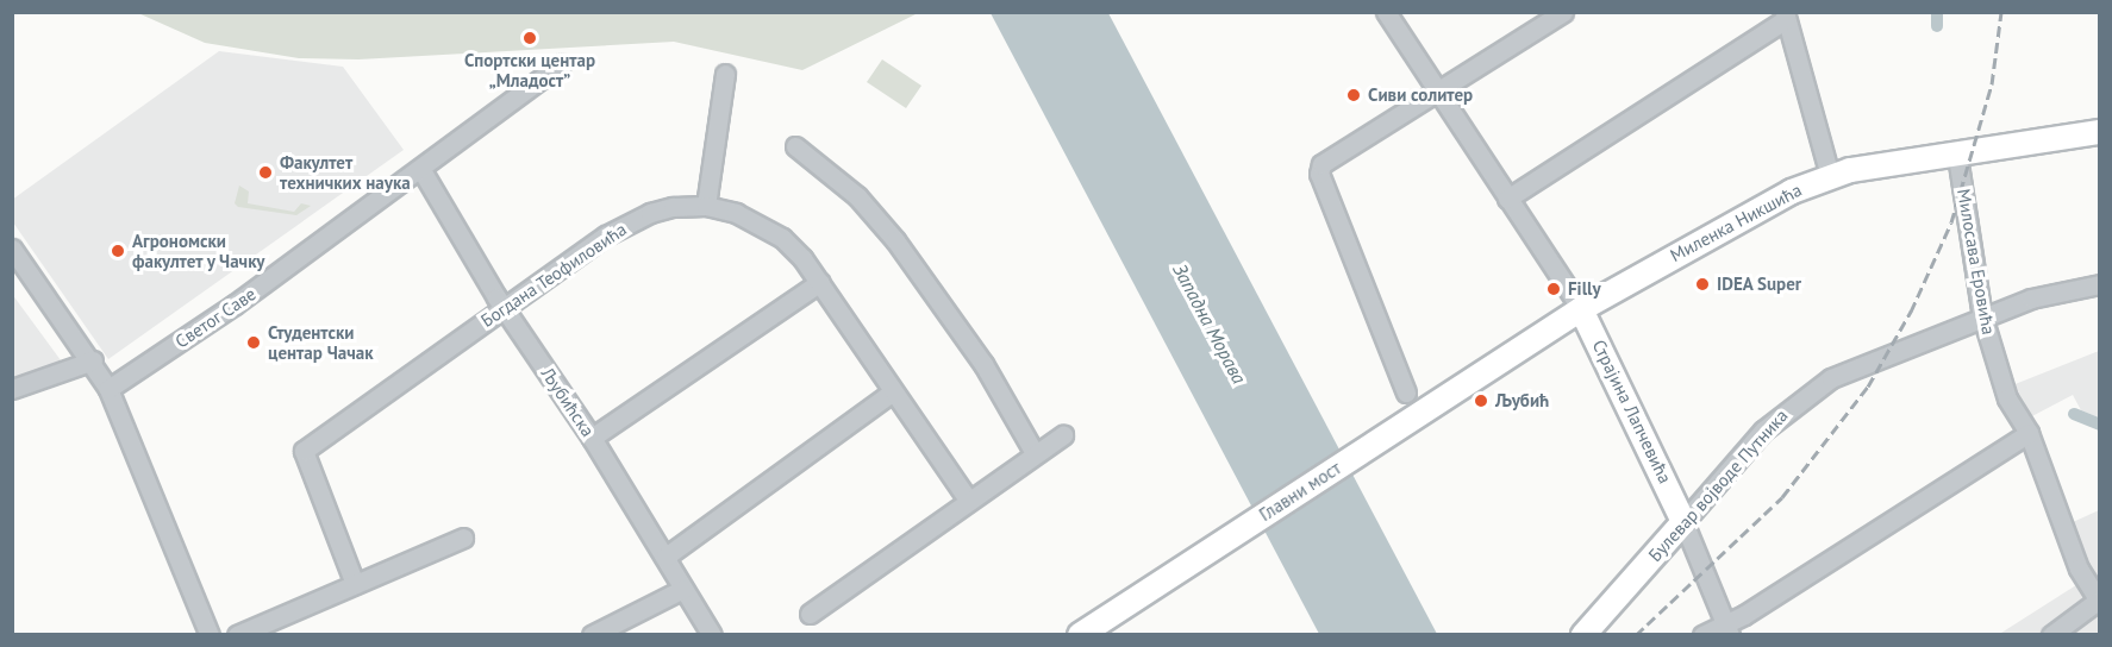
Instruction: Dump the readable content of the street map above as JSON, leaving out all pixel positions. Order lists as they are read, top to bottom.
{
  "streets": {
    "main road": [
      "Миленка Никшића",
      "Страјина Лапчевића",
      "Булевар војводе Путника",
      "Главни мост"
    ],
    "street": [
      "Милосава Еровића",
      "Богдана Теофиловића",
      "Светог Саве",
      "Љубићска"
    ]
  },
  "crossings": [
    ["Миленка Никшића", "Милосава Еровића"],
    ["Миленка Никшића", "Страјина Лапчевића"],
    ["Миленка Никшића", "Главни мост"],
    ["Милосава Еровића", "Булевар војводе Путника"],
    ["Богдана Теофиловића", "Љубићска"],
    ["Светог Саве", "Љубићска"],
    ["Страјина Лапчевића", "Булевар војводе Путника"]
  ],
  "water": ["Западна Морава"],
  "places": [
    "Спортски центар „Младост”",
    "Сиви солитер",
    "Факултет техничких наука",
    "Агрономски факултет у Чачку",
    "IDEA Super",
    "Filly",
    "Студентски центар Чачак",
    "Љубић"
  ]
}
